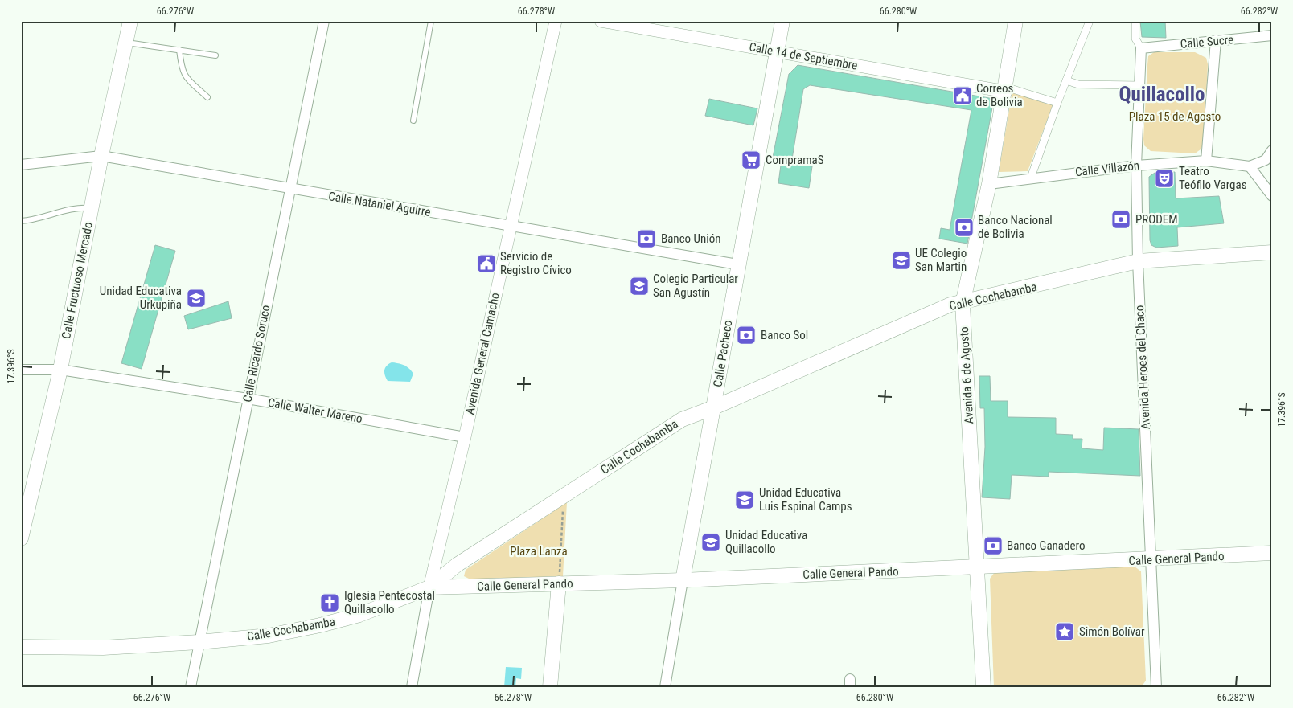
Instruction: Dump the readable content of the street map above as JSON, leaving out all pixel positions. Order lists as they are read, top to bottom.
{
  "streets": {
    "main road": [
      "Calle Fructuoso Mercado",
      "Calle Cochabamba",
      "Calle Pacheco",
      "Avenida 6 de Agosto",
      "Calle General Pando"
    ],
    "street": [
      "Calle Sucre",
      "Calle 14 de Septiembre",
      "Calle Villazón",
      "Calle Nataniel Aguirre",
      "Calle Ricardo Soruco",
      "Avenida General Camacho",
      "Avenida Heroes del Chaco",
      "Calle Walter Mareno"
    ]
  },
  "crossings": [
    ["Calle Sucre", "Avenida Heroes del Chaco"],
    ["Calle 14 de Septiembre", "Calle Pacheco"],
    ["Calle 14 de Septiembre", "Avenida 6 de Agosto"],
    ["Calle Villazón", "Avenida Heroes del Chaco"],
    ["Calle Villazón", "Avenida 6 de Agosto"],
    ["Calle Nataniel Aguirre", "Calle Fructuoso Mercado"],
    ["Calle Nataniel Aguirre", "Calle Ricardo Soruco"],
    ["Calle Nataniel Aguirre", "Avenida General Camacho"],
    ["Calle Nataniel Aguirre", "Calle Pacheco"],
    ["Calle Fructuoso Mercado", "Calle Walter Mareno"],
    ["Calle Cochabamba", "Calle Ricardo Soruco"],
    ["Calle Cochabamba", "Avenida General Camacho"],
    ["Calle Cochabamba", "Calle Pacheco"],
    ["Calle Cochabamba", "Avenida Heroes del Chaco"],
    ["Calle Cochabamba", "Avenida 6 de Agosto"],
    ["Calle Cochabamba", "Calle General Pando"],
    ["Calle Ricardo Soruco", "Calle Walter Mareno"],
    ["Avenida General Camacho", "Calle Walter Mareno"],
    ["Avenida General Camacho", "Calle General Pando"],
    ["Calle Pacheco", "Calle General Pando"],
    ["Avenida Heroes del Chaco", "Calle General Pando"],
    ["Avenida 6 de Agosto", "Calle General Pando"]
  ],
  "districts": ["Quillacollo"],
  "parks": ["Plaza 15 de Agosto", "Plaza Lanza"],
  "places": {
    "public building": ["Correos de Bolivia", "Servicio de Registro Cívico"],
    "supermarket": ["CompramaS"],
    "theatre": ["Teatro Teófilo Vargas"],
    "bank": [
      "PRODEM",
      "Banco Nacional de Bolivia",
      "Banco Unión",
      "Banco Sol",
      "Banco Ganadero"
    ],
    "school or university": [
      "UE Colegio San Martin",
      "Colegio Particular San Agustín",
      "Unidad Educativa Urkupiña",
      "Unidad Educativa Luis Espinal Camps",
      "Unidad Educativa Quillacollo"
    ],
    "church": ["Iglesia Pentecostal Quillacollo"],
    "place": ["Simón Bolívar"]
  },
  "coordinates": [
    "66.276°W",
    "66.278°W",
    "66.280°W",
    "66.282°W",
    "17.396°S"
  ]
}
